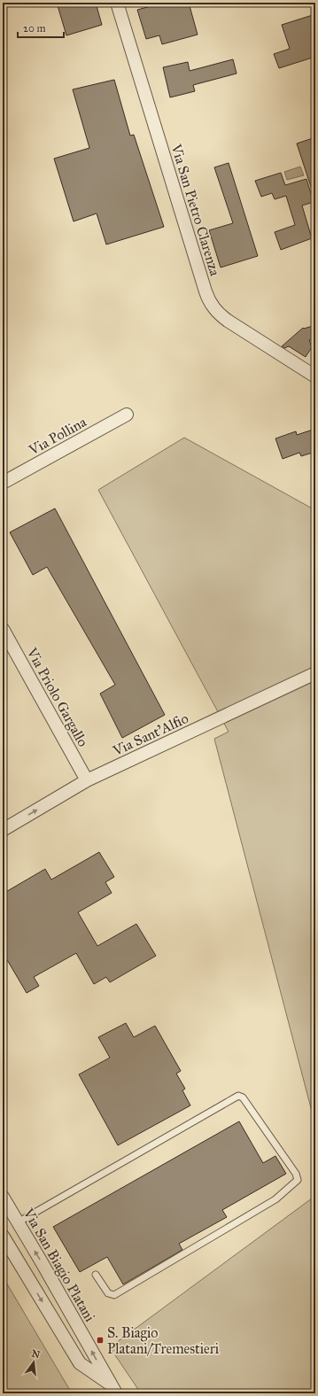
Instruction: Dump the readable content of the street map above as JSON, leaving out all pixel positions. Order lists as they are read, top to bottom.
{
  "streets": {
    "street": [
      "Via San Pietro Clarenza",
      "Via Pollina",
      "Via Priolo Gargallo",
      "Via Sant'Alfio",
      "Via San Biagio Platani"
    ]
  },
  "crossings": [
    ["Via Priolo Gargallo", "Via Sant'Alfio"]
  ],
  "places": {
    "transit": ["S. Biagio Platani/Tremestieri"]
  },
  "scale_bar": "20 m",
  "north": "top"
}
